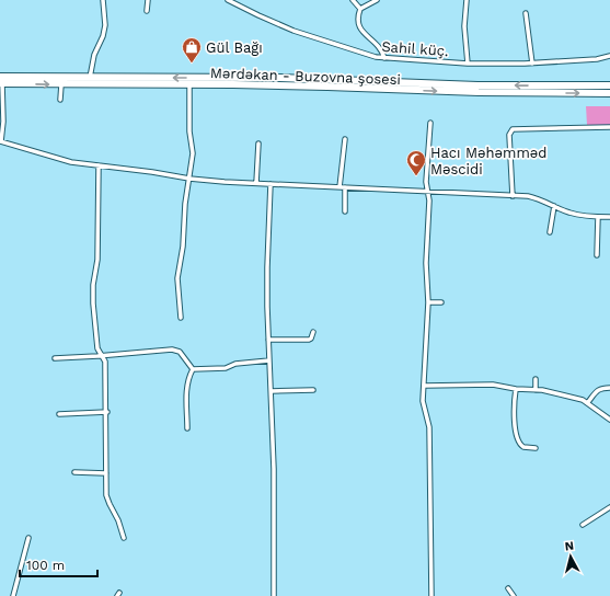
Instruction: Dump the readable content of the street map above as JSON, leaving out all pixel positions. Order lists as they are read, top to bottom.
{
  "streets": {
    "main road": ["Mərdəkan - Buzovna şosesi"],
    "street": ["Sahil küç."]
  },
  "places": {
    "shop": ["Gül Bağı"],
    "mosque": ["Hacı Məhəmməd Məscidi"]
  },
  "scale_bar": "100 m",
  "north": "top"
}
